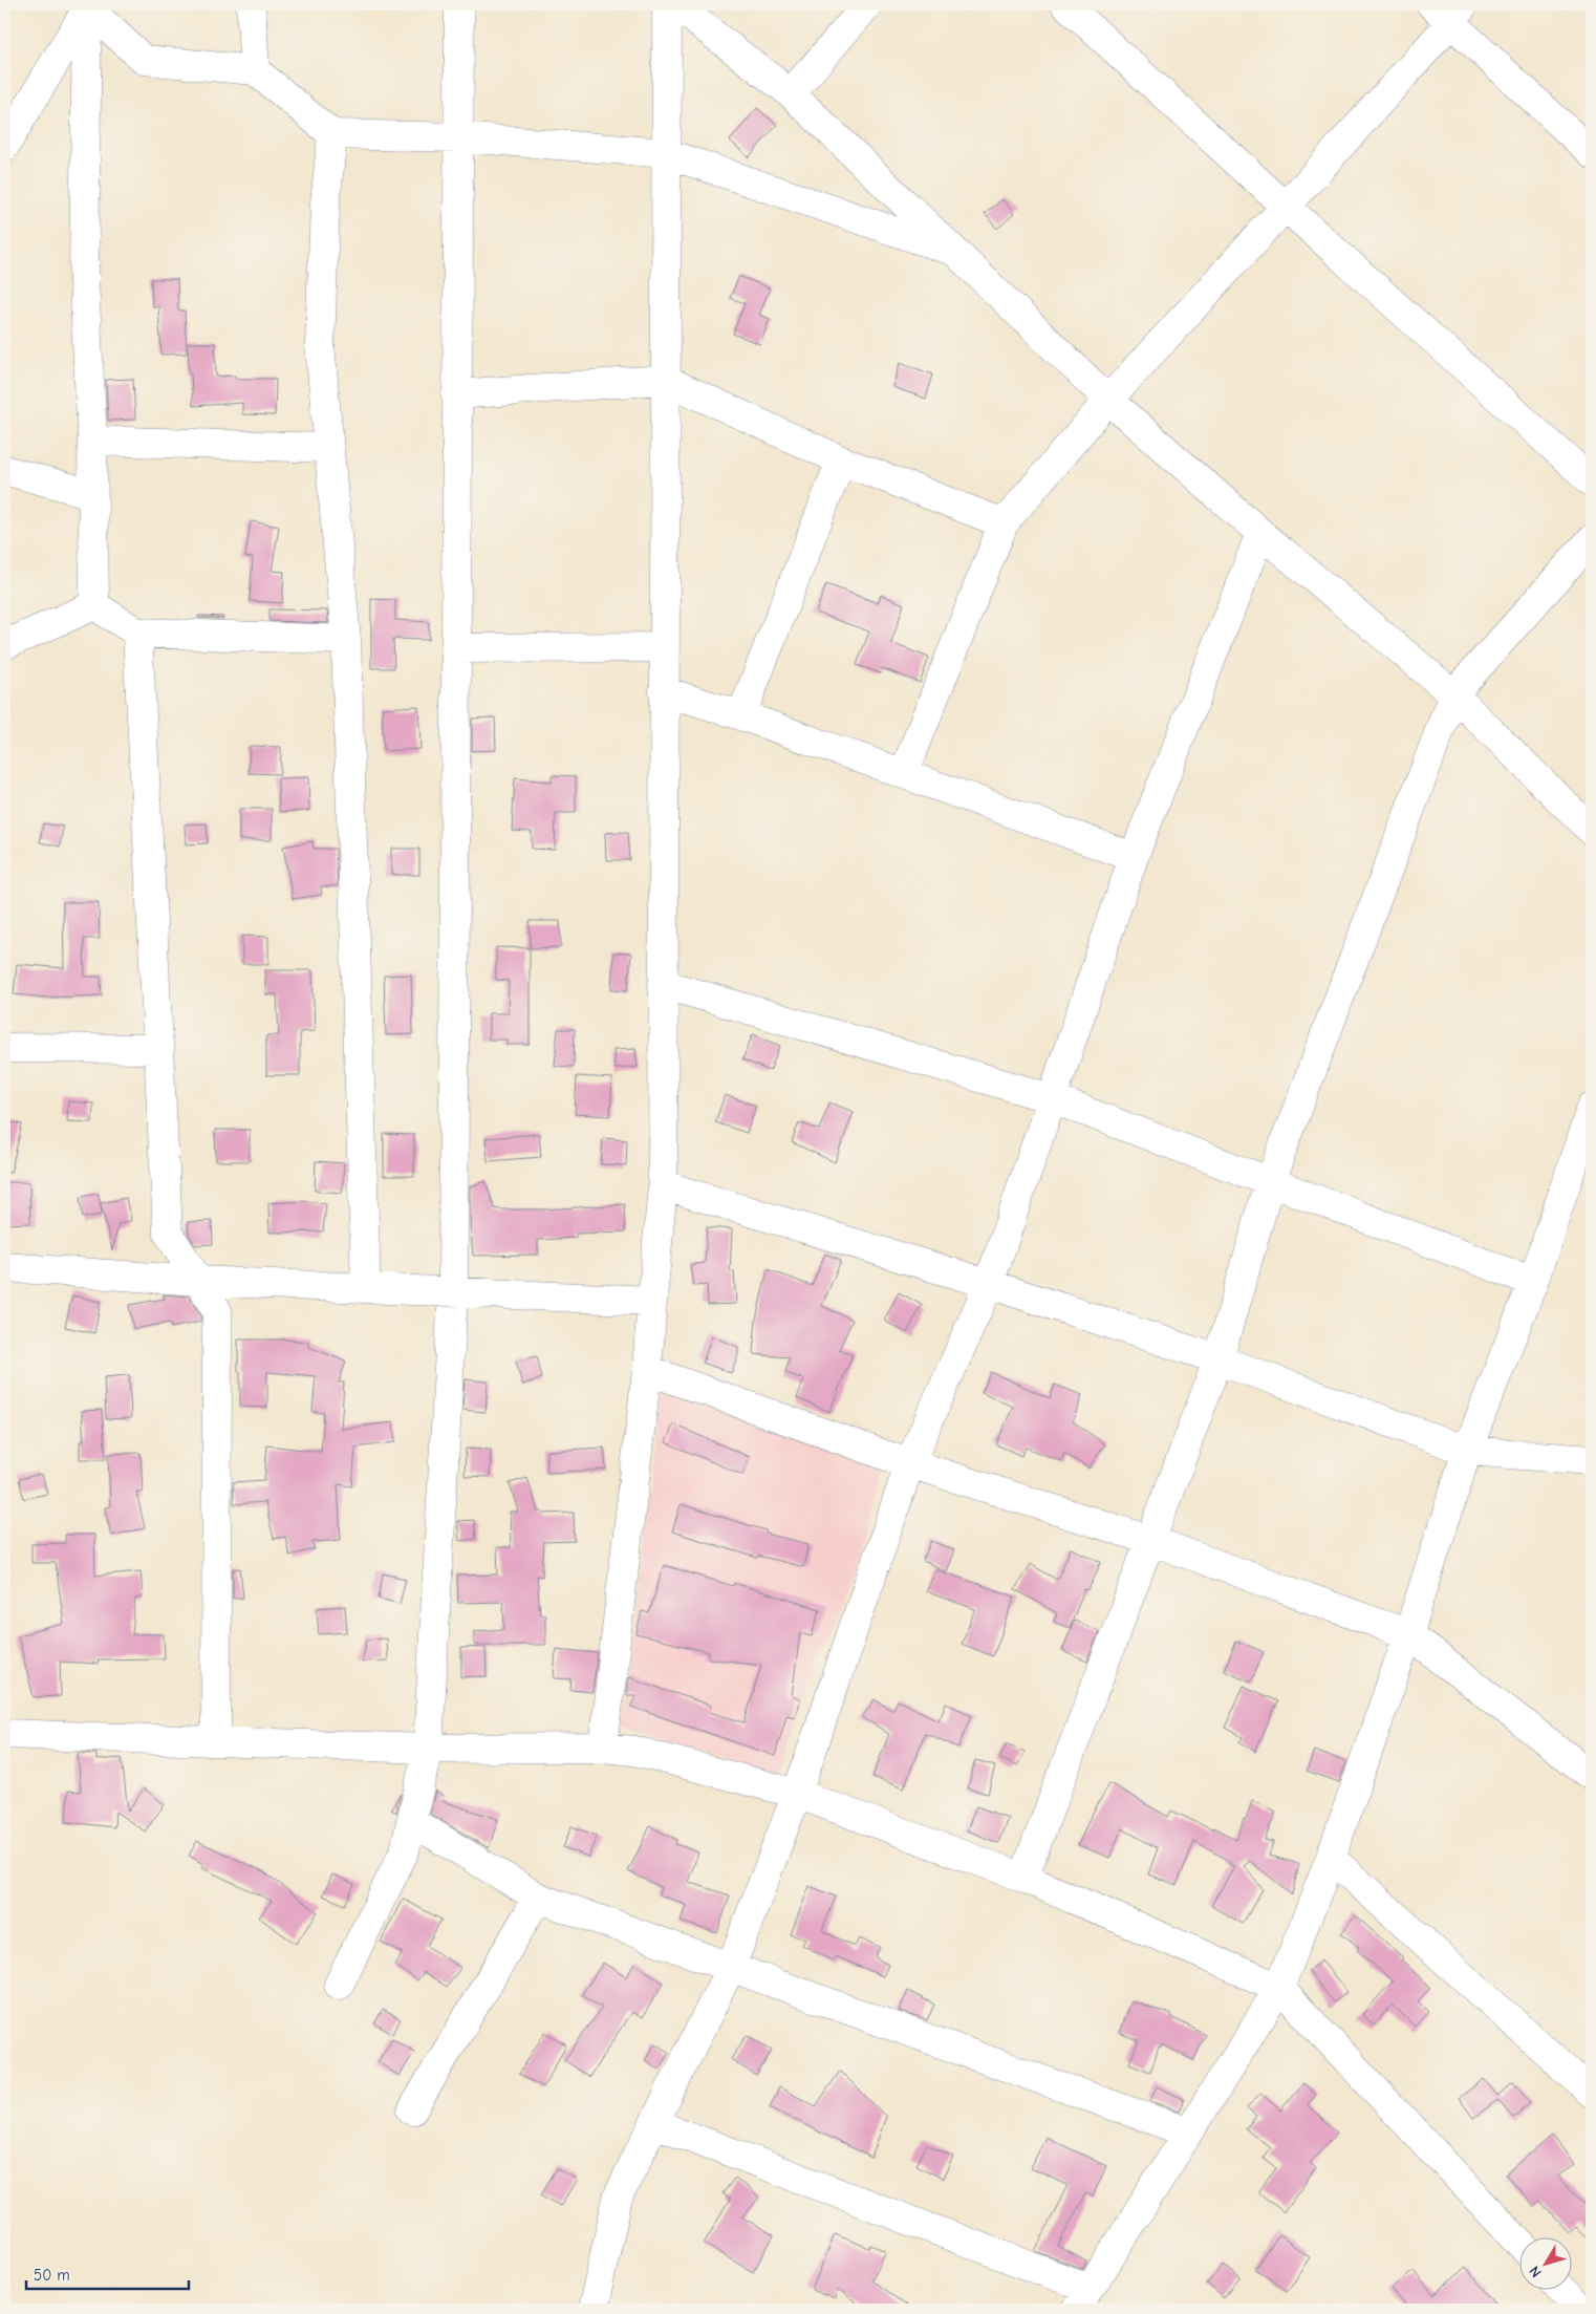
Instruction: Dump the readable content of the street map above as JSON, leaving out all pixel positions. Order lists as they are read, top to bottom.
{
  "scale_bar": "50 m",
  "north": "bottom left"
}
